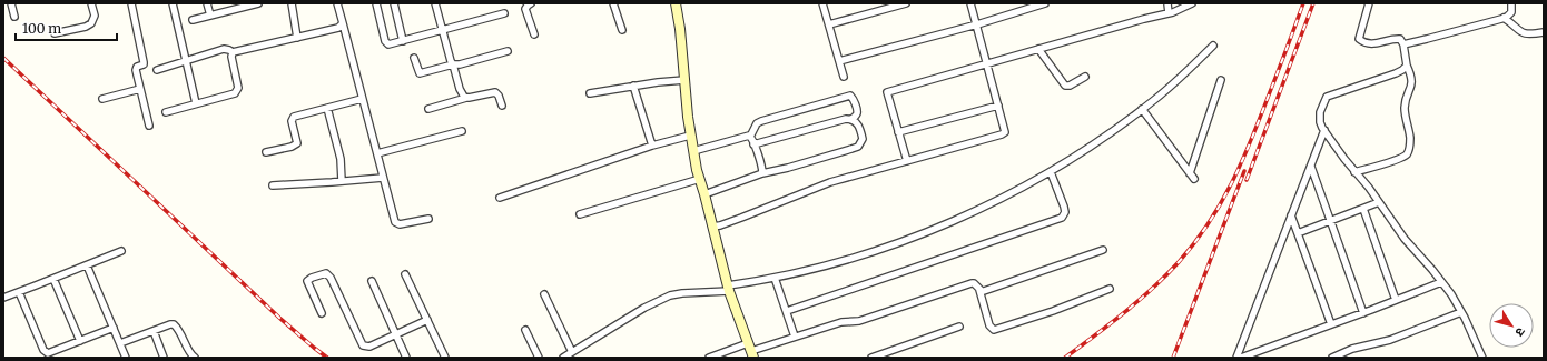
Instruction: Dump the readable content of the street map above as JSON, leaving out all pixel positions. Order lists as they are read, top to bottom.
{
  "scale_bar": "100 m",
  "north": "bottom right"
}
